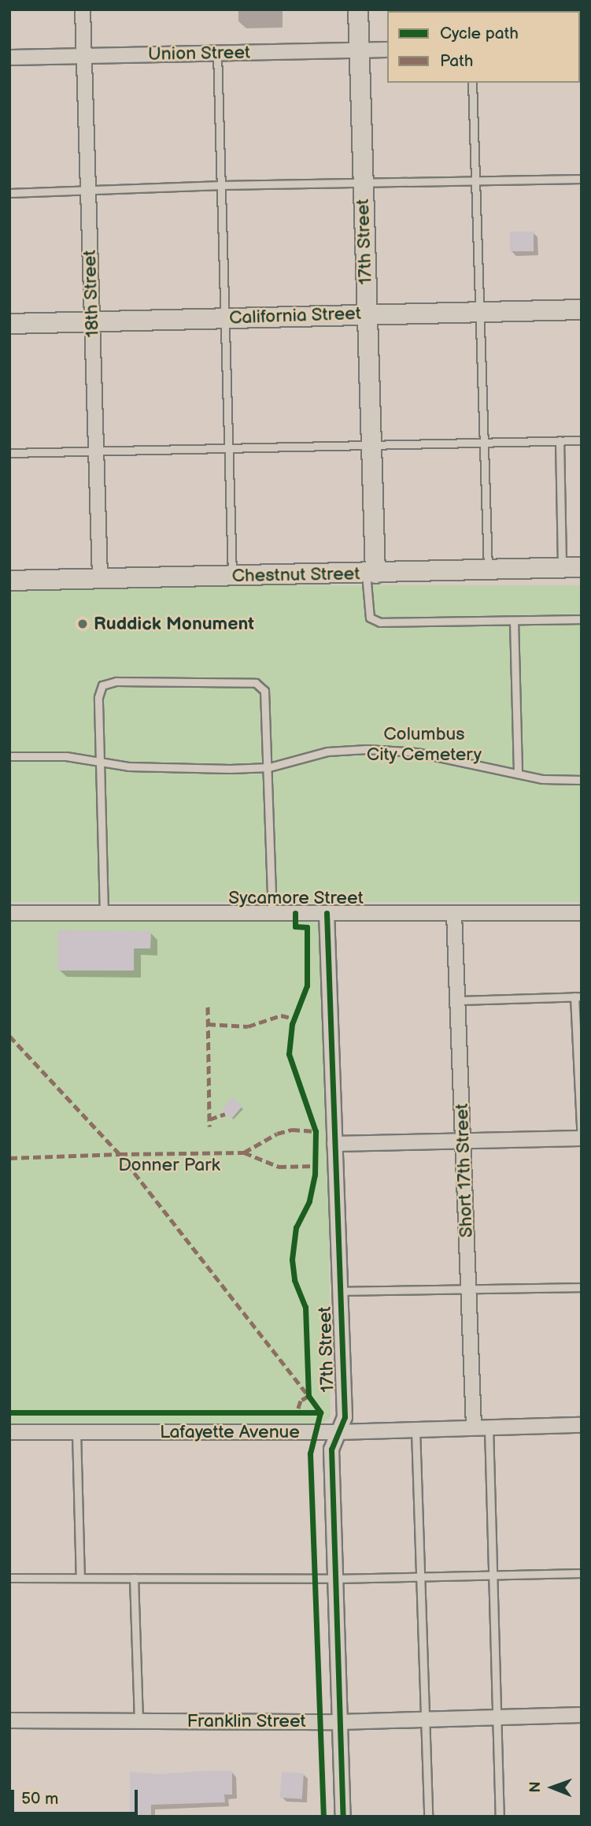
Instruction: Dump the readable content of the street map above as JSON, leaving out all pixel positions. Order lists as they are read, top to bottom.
{
  "streets": {
    "street": [
      "Union Street",
      "17th Street",
      "18th Street",
      "California Street",
      "Chestnut Street",
      "Sycamore Street",
      "Short 17th Street",
      "Lafayette Avenue",
      "Franklin Street"
    ]
  },
  "crossings": [
    ["Union Street", "17th Street"],
    ["Union Street", "18th Street"],
    ["17th Street", "California Street"],
    ["17th Street", "Chestnut Street"],
    ["17th Street", "Sycamore Street"],
    ["17th Street", "Lafayette Avenue"],
    ["17th Street", "Franklin Street"],
    ["18th Street", "California Street"],
    ["18th Street", "Chestnut Street"],
    ["Sycamore Street", "Short 17th Street"],
    ["Short 17th Street", "Lafayette Avenue"]
  ],
  "parks": ["Columbus City Cemetery", "Donner Park"],
  "places": ["Ruddick Monument"],
  "legend": ["Cycle path", "Path"],
  "scale_bar": "50 m",
  "north": "left"
}
